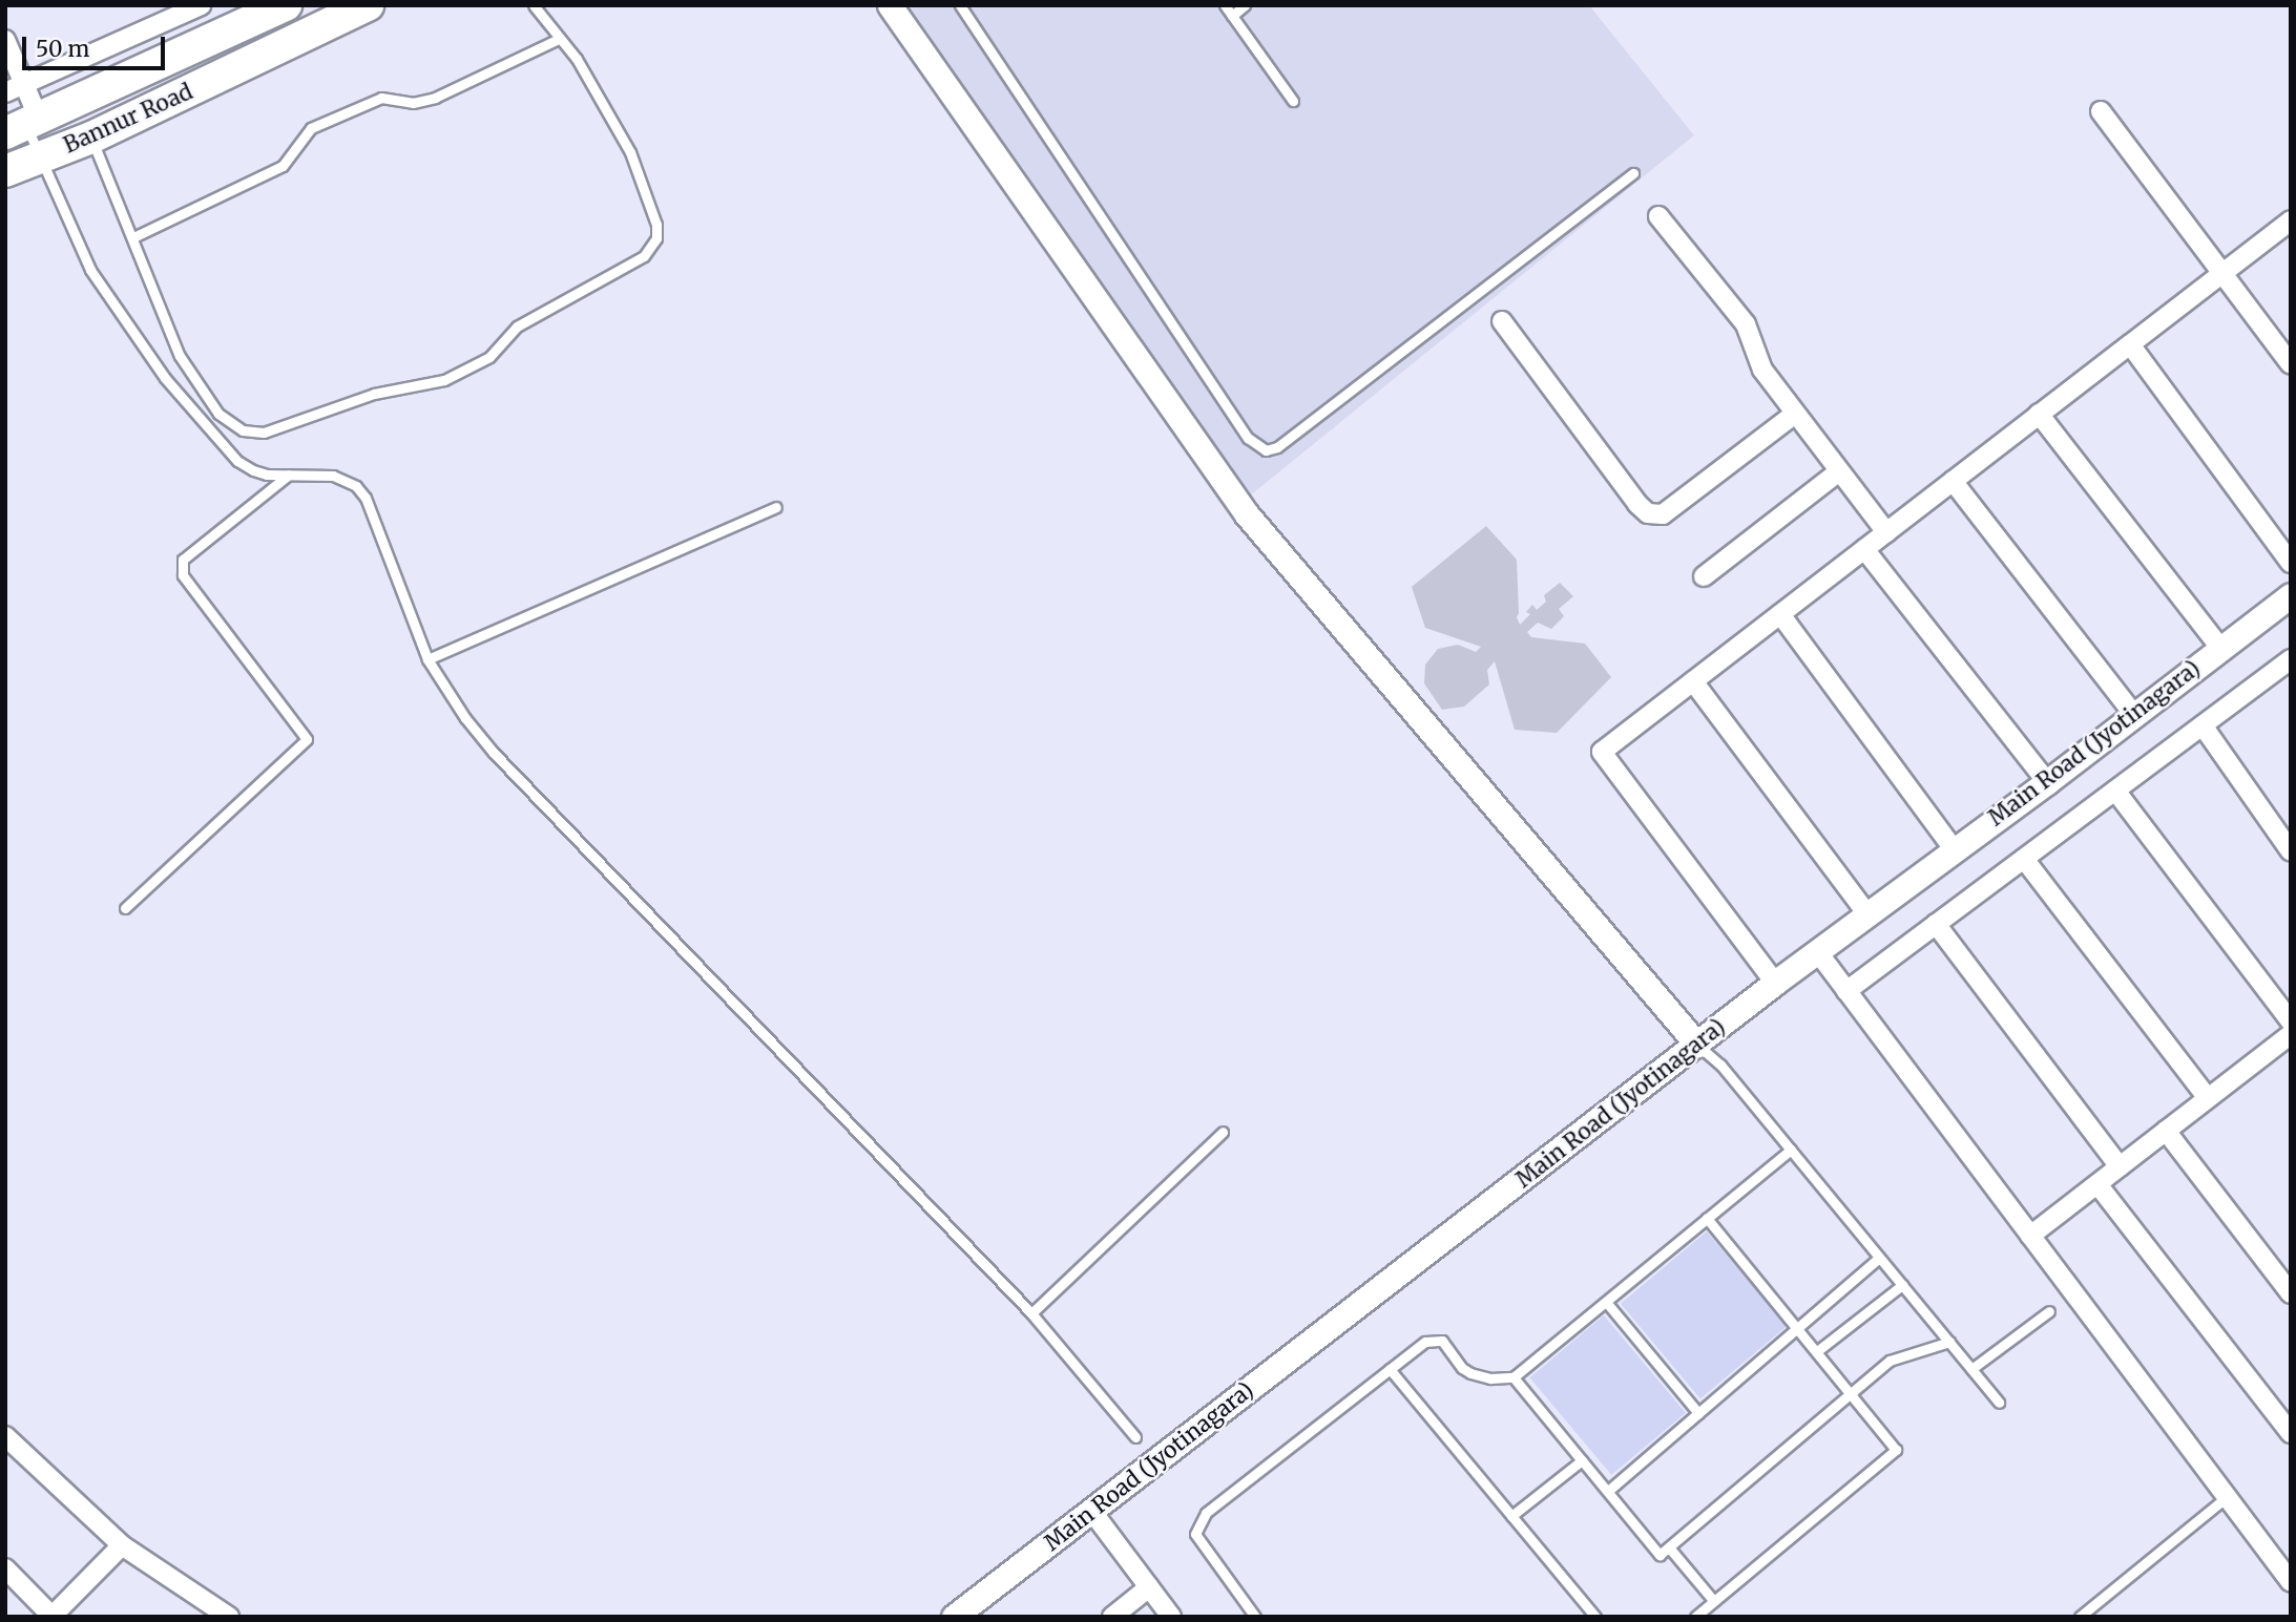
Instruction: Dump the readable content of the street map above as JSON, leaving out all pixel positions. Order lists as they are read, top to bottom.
{
  "streets": {
    "main road": ["Bannur Road"],
    "street": ["Main Road (Jyotinagara)"]
  },
  "scale_bar": "50 m"
}
